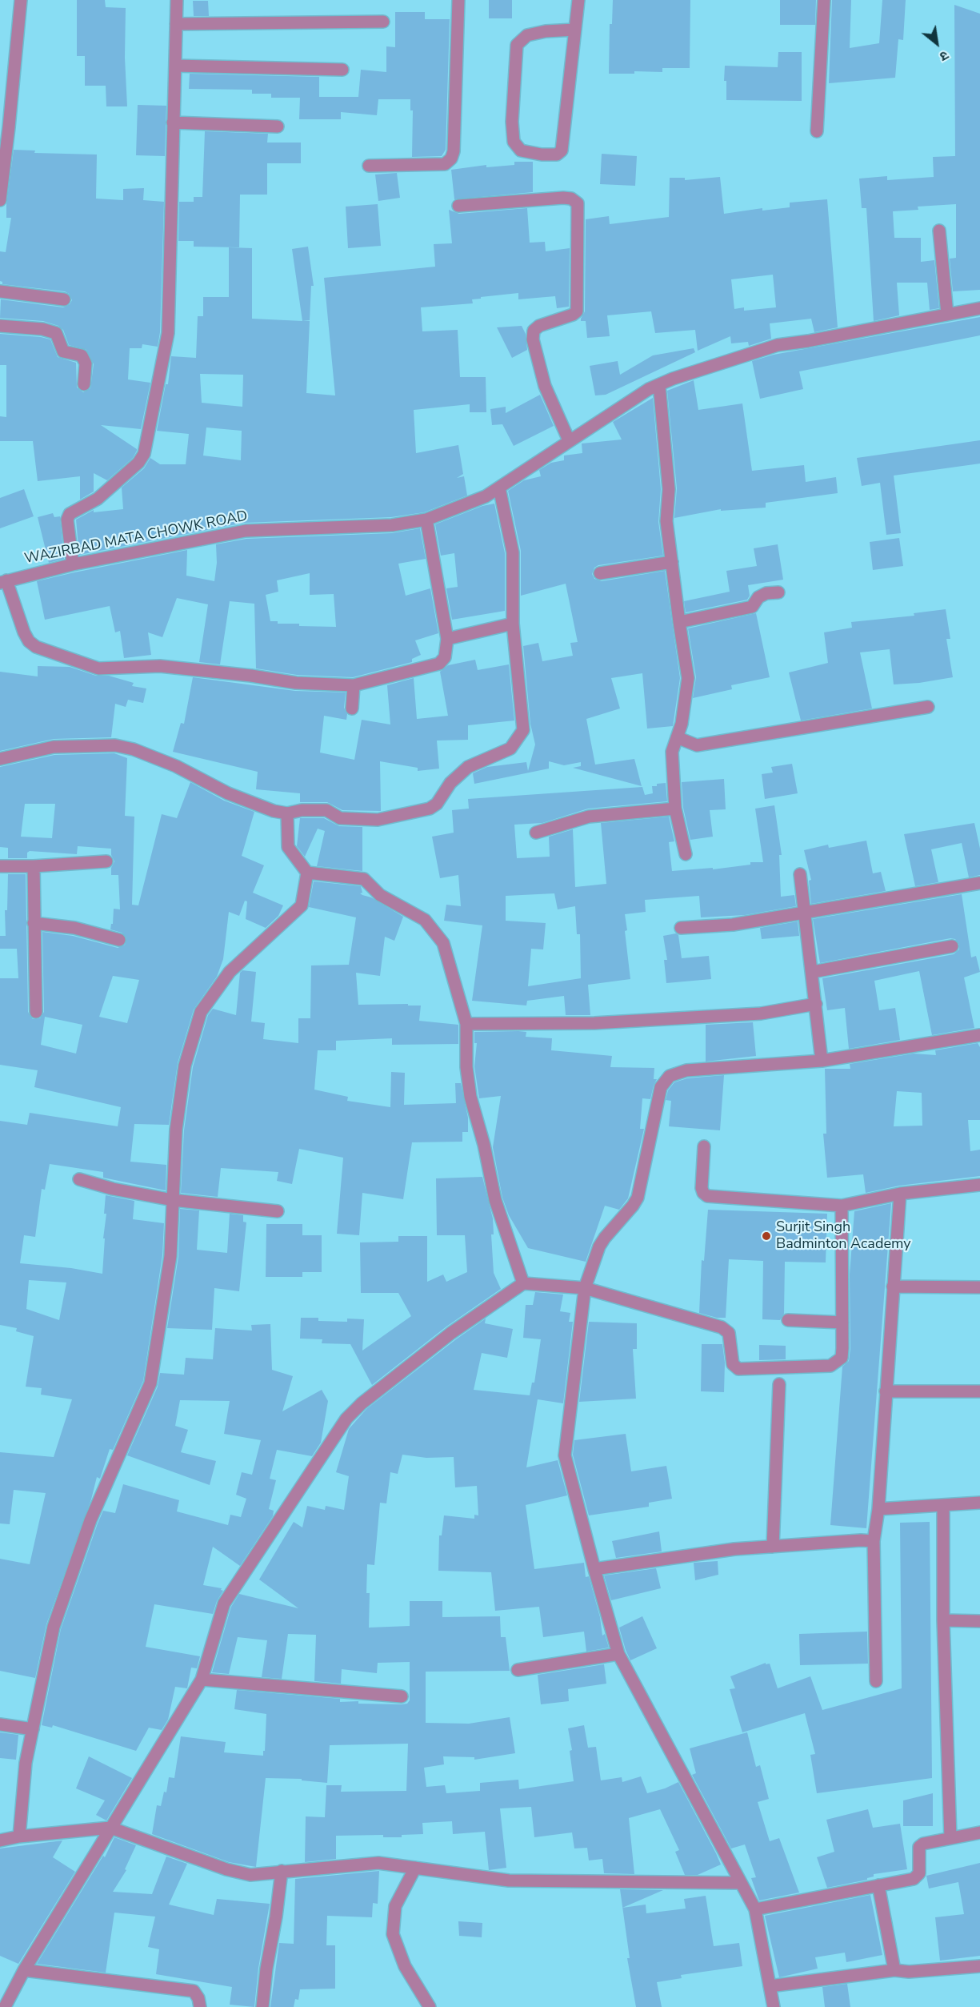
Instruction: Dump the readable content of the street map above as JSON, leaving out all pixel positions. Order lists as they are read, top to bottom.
{
  "streets": {
    "street": ["WAZIRBAD MATA CHOWK ROAD"]
  },
  "places": ["Surjit Singh Badminton Academy"],
  "north": "bottom right"
}
